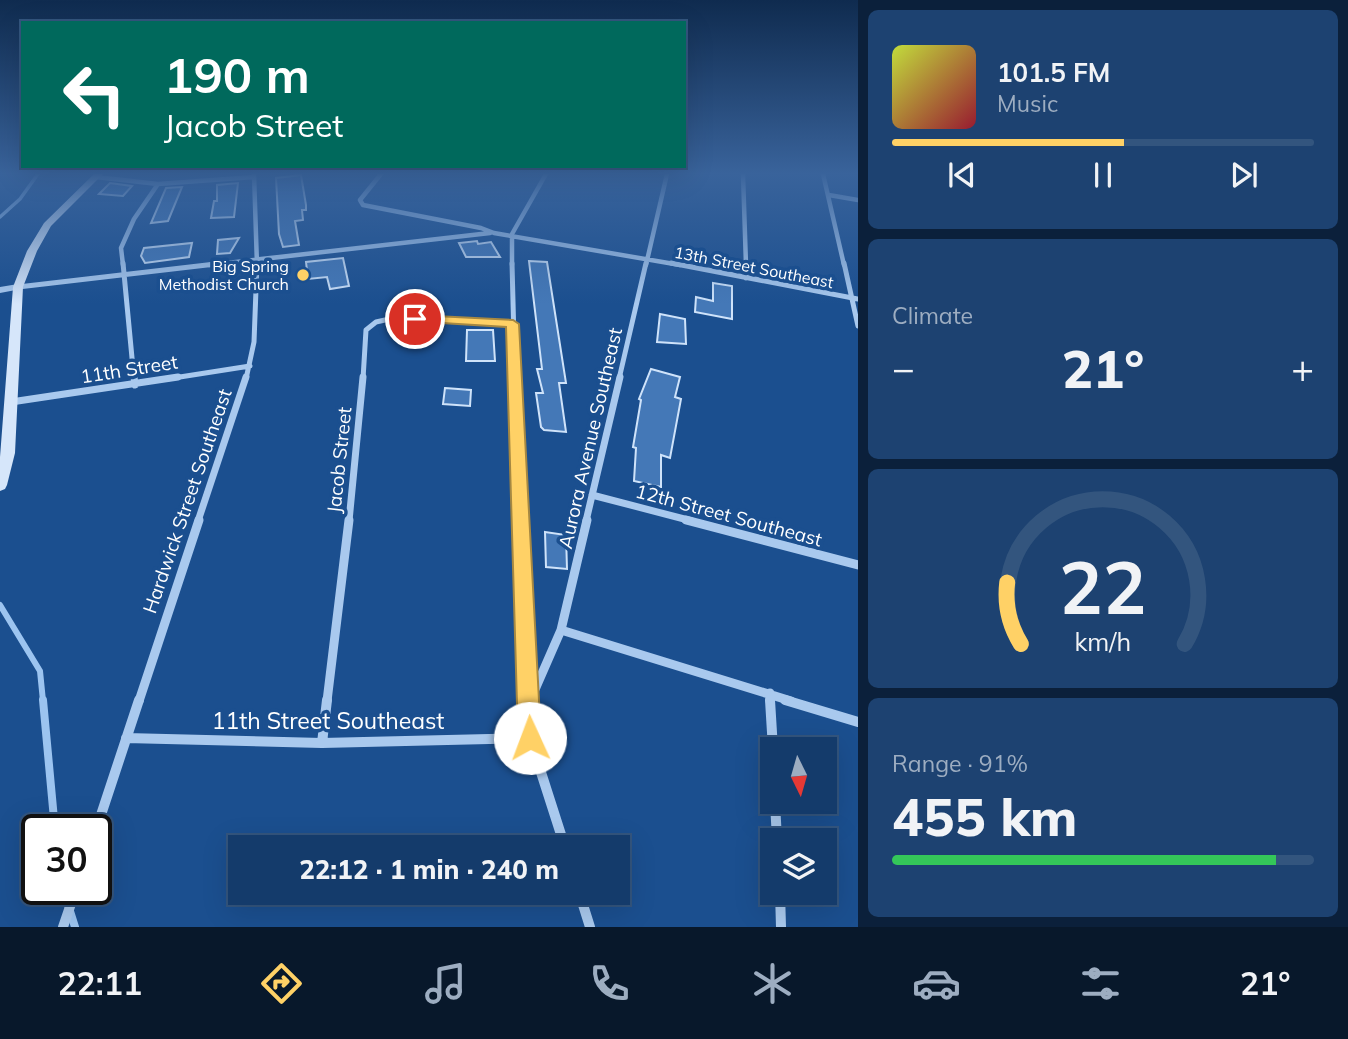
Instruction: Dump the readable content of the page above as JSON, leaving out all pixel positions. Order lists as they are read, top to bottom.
{
  "streets": {
    "street": [
      "13th Street Southeast",
      "11th Street",
      "Aurora Avenue Southeast",
      "Jacob Street",
      "Hardwick Street Southeast",
      "12th Street Southeast",
      "11th Street Southeast"
    ]
  },
  "crossings": [
    ["13th Street Southeast", "Aurora Avenue Southeast"],
    ["11th Street", "Hardwick Street Southeast"],
    ["Aurora Avenue Southeast", "12th Street Southeast"],
    ["Jacob Street", "11th Street Southeast"],
    ["Hardwick Street Southeast", "11th Street Southeast"]
  ],
  "places": ["Big Spring Methodist Church"],
  "north": "bottom",
  "page": {
    "turn": ["190 m", "Jacob Street"],
    "song": ["101.5 FM", "Music"],
    "tile": [
      "Climate",
      ["Range · 91%", "455 km"]
    ],
    "heat": ["−", "21°", "+"],
    "limit": "30",
    "trip": "22:12 · 1 min · 240 m",
    "tabs": ["22:11", "21°"],
    "gauge": ["22", "km/h"]
  }
}
